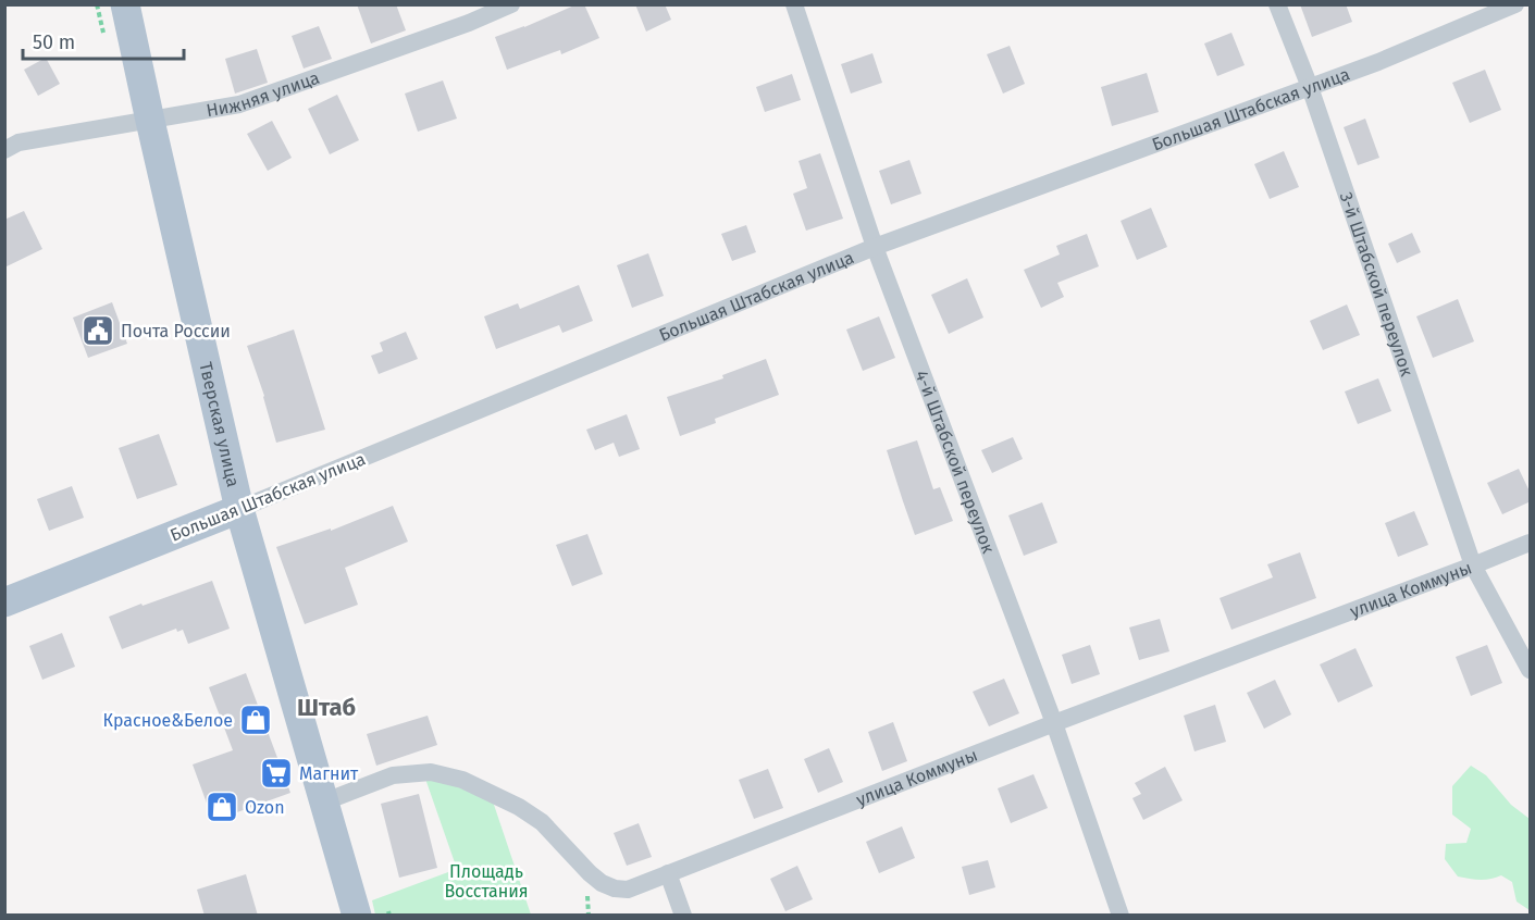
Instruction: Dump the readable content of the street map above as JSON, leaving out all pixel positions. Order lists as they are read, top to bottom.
{
  "streets": {
    "main road": ["Большая Штабская улица", "Тверская улица"],
    "street": [
      "Нижняя улица",
      "3-й Штабской переулок",
      "4-й Штабской переулок",
      "улица Коммуны"
    ]
  },
  "crossings": [
    ["Нижняя улица", "Тверская улица"],
    ["Большая Штабская улица", "3-й Штабской переулок"],
    ["Большая Штабская улица", "Тверская улица"],
    ["Большая Штабская улица", "4-й Штабской переулок"],
    ["3-й Штабской переулок", "улица Коммуны"],
    ["Тверская улица", "улица Коммуны"],
    ["4-й Штабской переулок", "улица Коммуны"]
  ],
  "districts": ["Штаб"],
  "parks": ["Площадь Восстания"],
  "places": {
    "public building": ["Почта России"],
    "shop": ["Красное&Белое", "Ozon"],
    "supermarket": ["Магнит"]
  },
  "scale_bar": "50 m"
}
